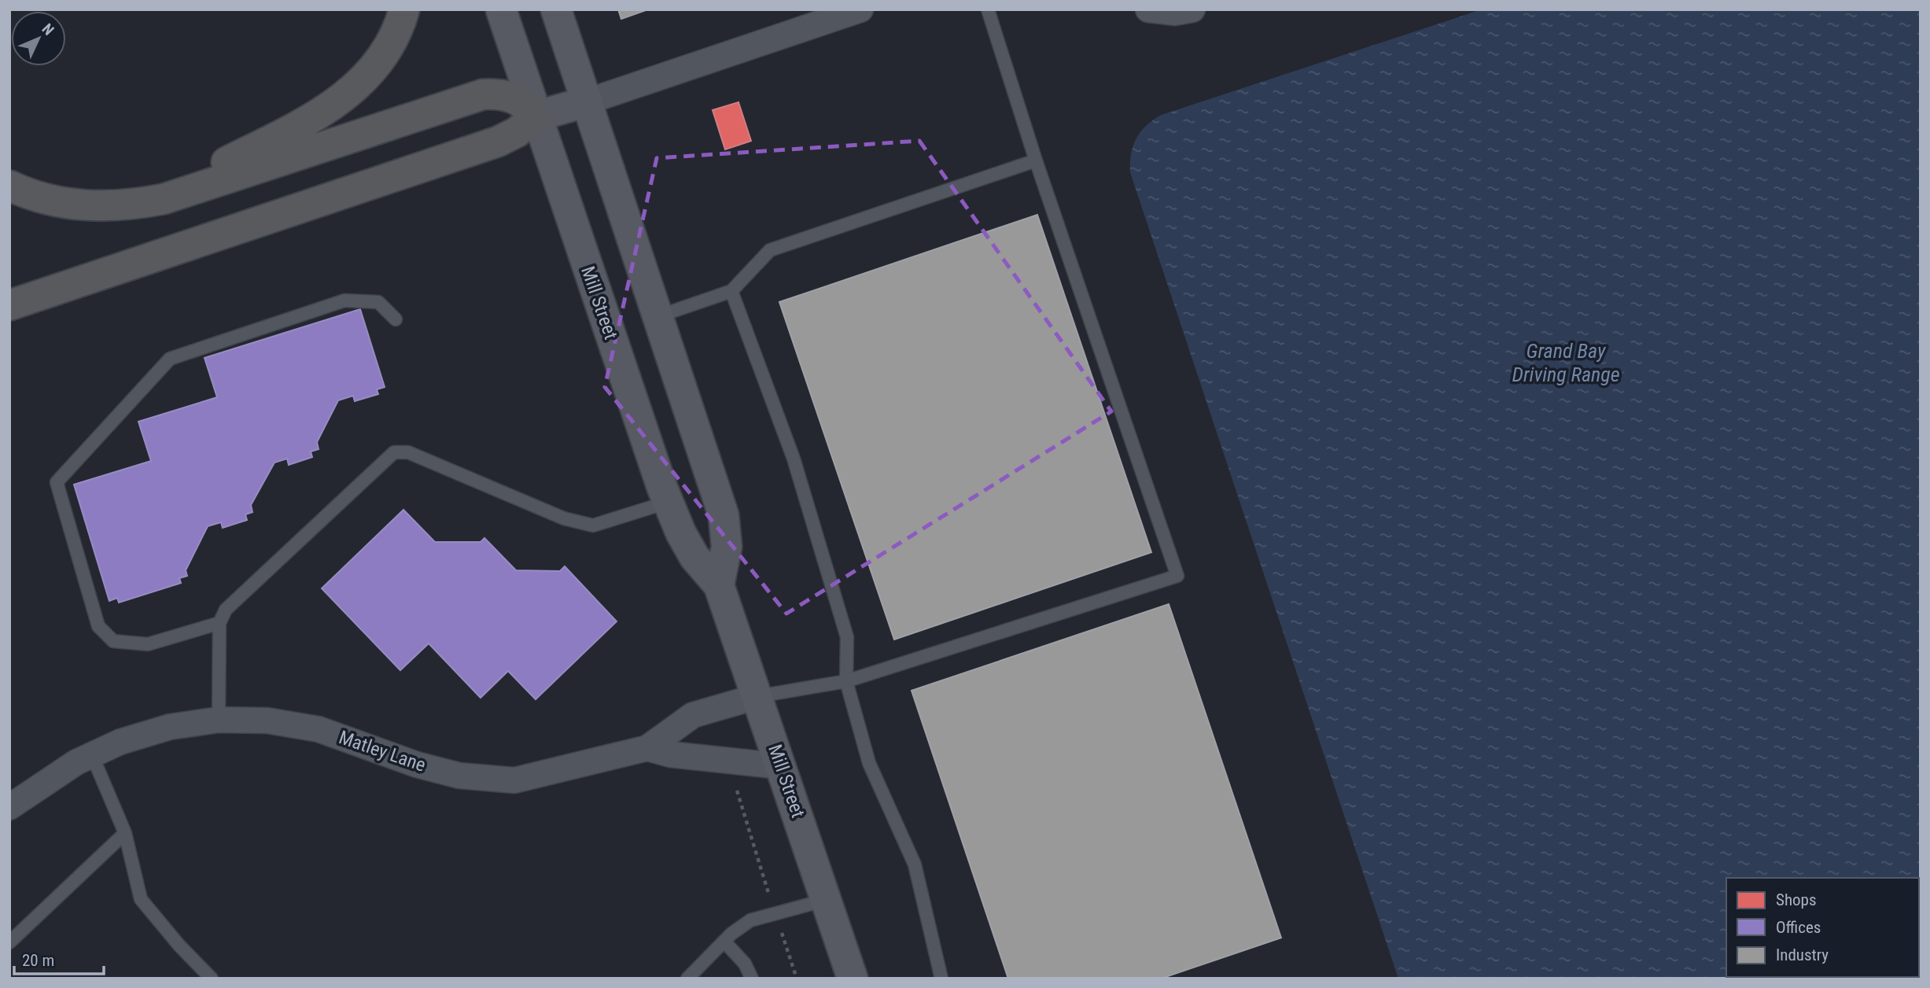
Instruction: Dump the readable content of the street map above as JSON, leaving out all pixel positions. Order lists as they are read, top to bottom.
{
  "streets": {
    "main road": ["Mill Street"],
    "street": ["Matley Lane"]
  },
  "crossings": [
    ["Mill Street", "Matley Lane"]
  ],
  "water": ["Grand Bay Driving Range"],
  "legend": ["Shops", "Offices", "Industry"],
  "scale_bar": "20 m",
  "north": "top right"
}
